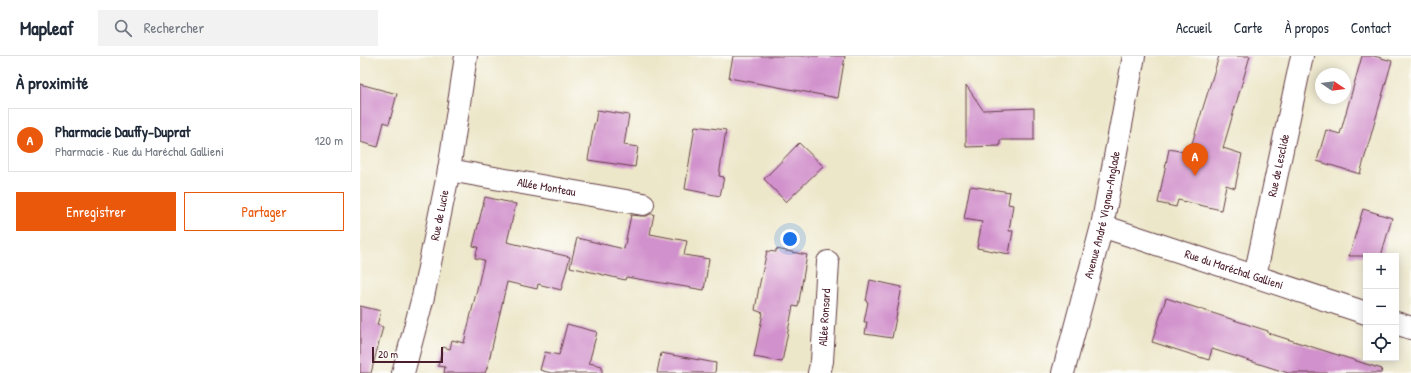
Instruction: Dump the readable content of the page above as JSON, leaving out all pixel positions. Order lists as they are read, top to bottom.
{
  "streets": {
    "street": [
      "Rue de Lesclide",
      "Allée Monteau",
      "Avenue André Vignau-Anglade",
      "Rue de Lucie",
      "Rue du Maréchal Gallieni",
      "Allée Ronsard"
    ]
  },
  "crossings": [
    ["Rue de Lesclide", "Rue du Maréchal Gallieni"],
    ["Allée Monteau", "Rue de Lucie"],
    ["Avenue André Vignau-Anglade", "Rue du Maréchal Gallieni"]
  ],
  "scale_bar": "20 m",
  "north": "right",
  "page": {
    "header": "Mapleaf",
    "search": "Rechercher",
    "nav": [
      "Accueil",
      "Carte",
      "À propos",
      "Contact"
    ],
    "heading": "À proximité",
    "list": [
      {
        "mark": "A",
        "name": "Pharmacie Dauffy-Duprat",
        "note": "Pharmacie · Rue du Maréchal Gallieni",
        "value": "120 m"
      }
    ],
    "pins": "A",
    "buttons": ["Enregistrer", "Partager"],
    "map_buttons": ["+", "−"],
    "scale": "20 m"
  }
}
